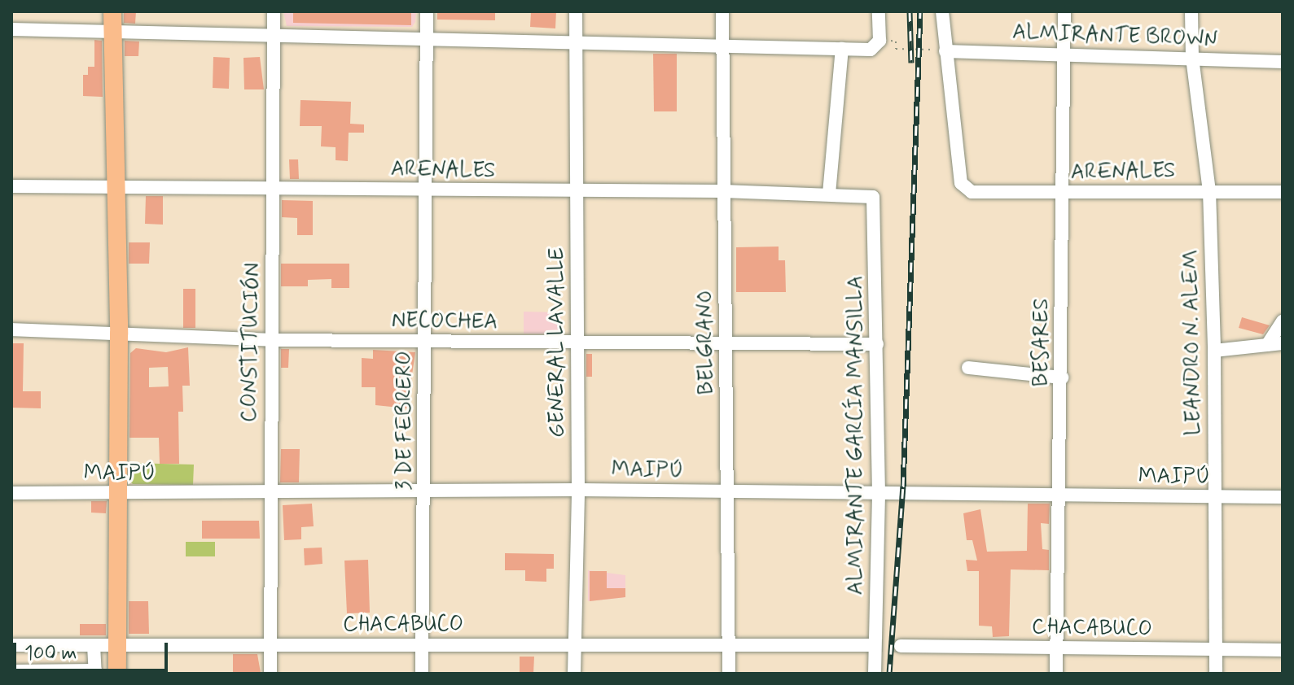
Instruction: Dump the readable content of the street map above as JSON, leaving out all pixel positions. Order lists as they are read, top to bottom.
{
  "streets": {
    "street": [
      "ALMIRANTE BROWN",
      "ARENALES",
      "NECOCHEA",
      "CONSTITUCIÓN",
      "GENERAL LAVALLE",
      "BELGRANO",
      "BESARES",
      "LEANDRO N. ALEM",
      "3 DE FEBRERO",
      "ALMIRANTE GARCÍA MANSILLA",
      "MAIPÚ",
      "CHACABUCO"
    ]
  },
  "crossings": [
    ["ALMIRANTE BROWN", "ARENALES"],
    ["ALMIRANTE BROWN", "BESARES"],
    ["ALMIRANTE BROWN", "LEANDRO N. ALEM"],
    ["ARENALES", "CONSTITUCIÓN"],
    ["ARENALES", "GENERAL LAVALLE"],
    ["ARENALES", "BELGRANO"],
    ["ARENALES", "BESARES"],
    ["ARENALES", "LEANDRO N. ALEM"],
    ["ARENALES", "3 DE FEBRERO"],
    ["ARENALES", "ALMIRANTE GARCÍA MANSILLA"],
    ["NECOCHEA", "CONSTITUCIÓN"],
    ["NECOCHEA", "GENERAL LAVALLE"],
    ["NECOCHEA", "BELGRANO"],
    ["NECOCHEA", "3 DE FEBRERO"],
    ["NECOCHEA", "ALMIRANTE GARCÍA MANSILLA"],
    ["CONSTITUCIÓN", "MAIPÚ"],
    ["CONSTITUCIÓN", "CHACABUCO"],
    ["GENERAL LAVALLE", "MAIPÚ"],
    ["GENERAL LAVALLE", "CHACABUCO"],
    ["BELGRANO", "MAIPÚ"],
    ["BELGRANO", "CHACABUCO"],
    ["BESARES", "MAIPÚ"],
    ["BESARES", "CHACABUCO"],
    ["LEANDRO N. ALEM", "MAIPÚ"],
    ["LEANDRO N. ALEM", "CHACABUCO"],
    ["3 DE FEBRERO", "MAIPÚ"],
    ["3 DE FEBRERO", "CHACABUCO"],
    ["ALMIRANTE GARCÍA MANSILLA", "MAIPÚ"],
    ["ALMIRANTE GARCÍA MANSILLA", "CHACABUCO"]
  ],
  "scale_bar": "100 m"
}
